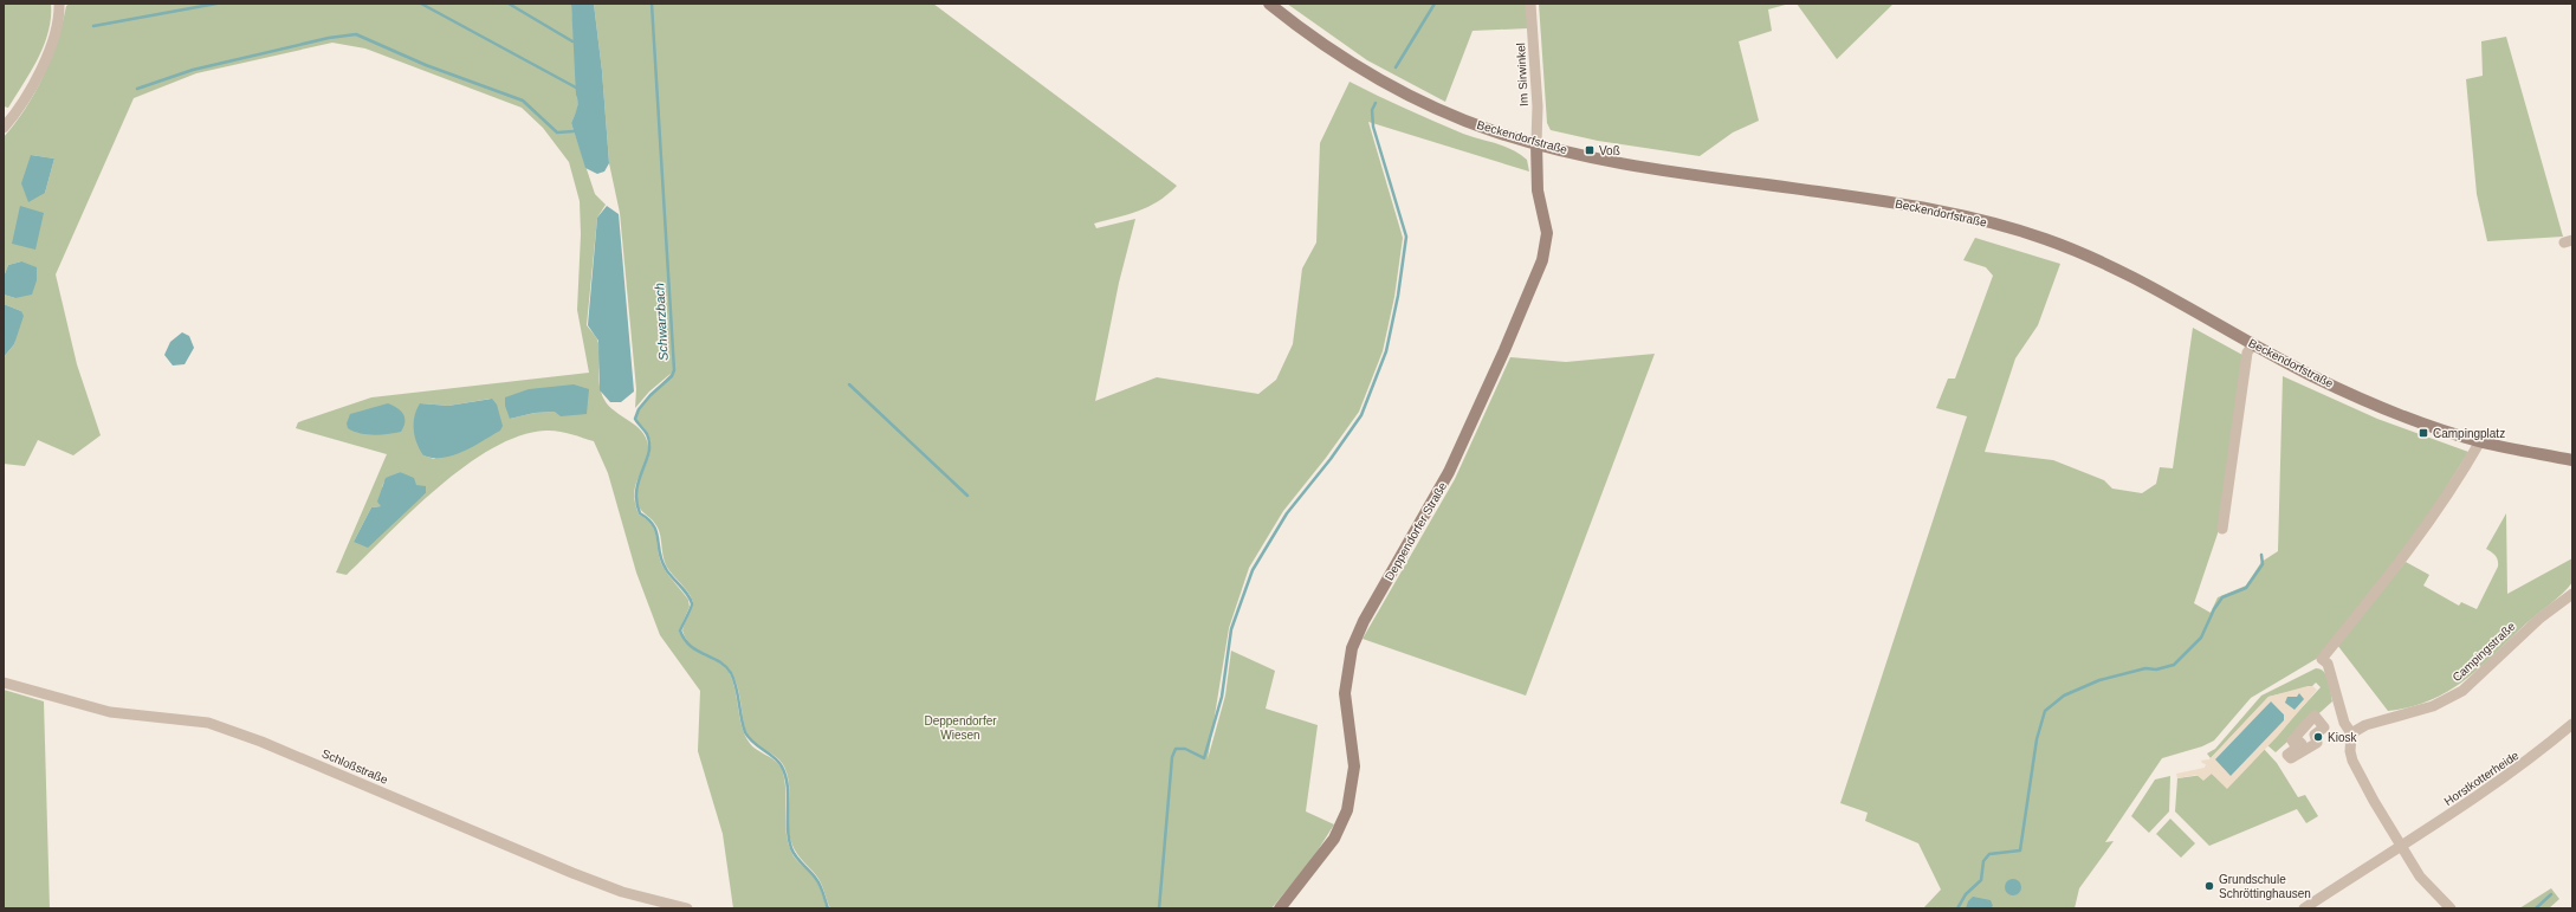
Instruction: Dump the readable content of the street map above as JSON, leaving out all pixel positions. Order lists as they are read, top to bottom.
{
  "streets": {
    "street": [
      "Im Sirwinkel",
      "Beckendorfstraße",
      "Deppendorfer Straße",
      "Campingstraße",
      "Schloßstraße",
      "Horstkotterheide"
    ]
  },
  "crossings": [
    ["Im Sirwinkel", "Beckendorfstraße"],
    ["Im Sirwinkel", "Deppendorfer Straße"],
    ["Beckendorfstraße", "Deppendorfer Straße"]
  ],
  "water": ["Schwarzbach"],
  "parks": ["Deppendorfer Wiesen"],
  "places": {
    "transit": ["Voß", "Campingplatz"],
    "other": ["Kiosk", "Grundschule Schröttinghausen"]
  }
}
